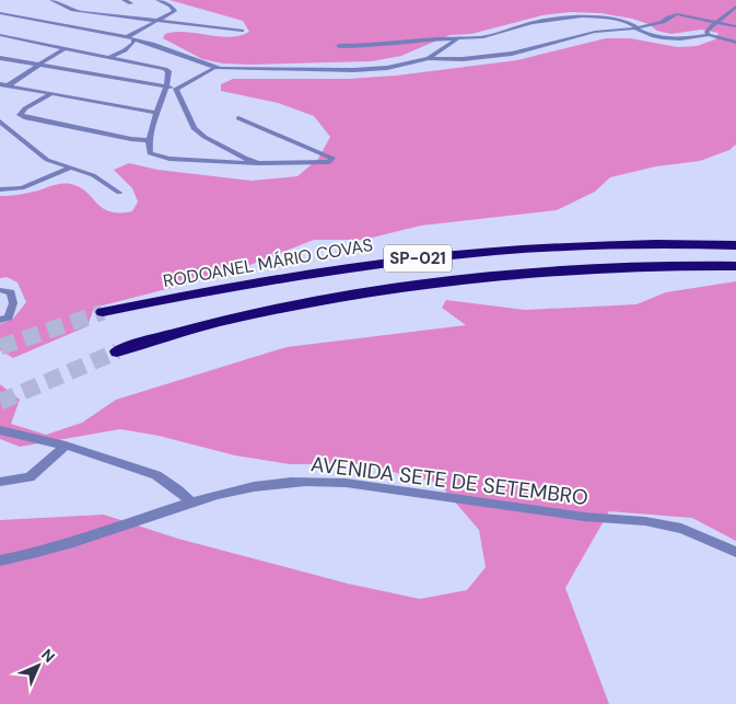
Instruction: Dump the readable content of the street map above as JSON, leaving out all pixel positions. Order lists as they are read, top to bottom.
{
  "streets": {
    "highway": ["SP-021", "RODOANEL MÁRIO COVAS"],
    "street": ["AVENIDA SETE DE SETEMBRO"]
  },
  "north": "top right"
}
